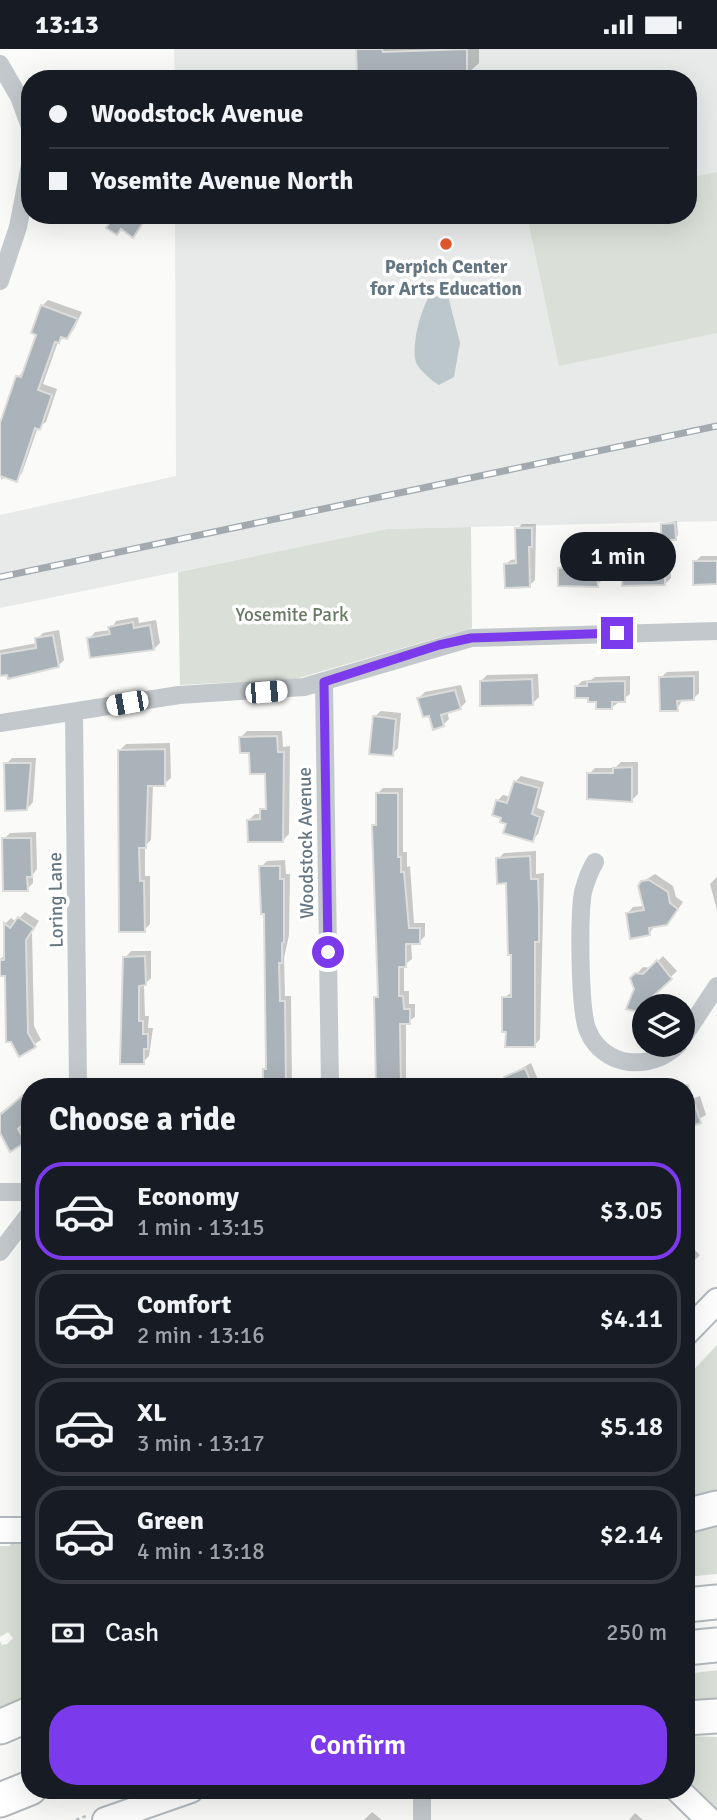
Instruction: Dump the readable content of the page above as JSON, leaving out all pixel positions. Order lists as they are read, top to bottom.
{
  "streets": {
    "street": ["Woodstock Avenue", "Loring Lane"]
  },
  "parks": ["Yosemite Park"],
  "places": ["Perpich Center for Arts Education"],
  "page": {
    "status": "13:13",
    "banner": ["Woodstock Avenue", "Yosemite Avenue North"],
    "bubble": "1 min",
    "heading": "Choose a ride",
    "list": [
      {
        "name": "Economy",
        "note": "1 min · 13:15",
        "value": "$3.05"
      },
      {
        "name": "Comfort",
        "note": "2 min · 13:16",
        "value": "$4.11"
      },
      {
        "name": "XL",
        "note": "3 min · 13:17",
        "value": "$5.18"
      },
      {
        "name": "Green",
        "note": "4 min · 13:18",
        "value": "$2.14"
      }
    ],
    "pay": ["Cash", "250 m"],
    "buttons": "Confirm"
  }
}
